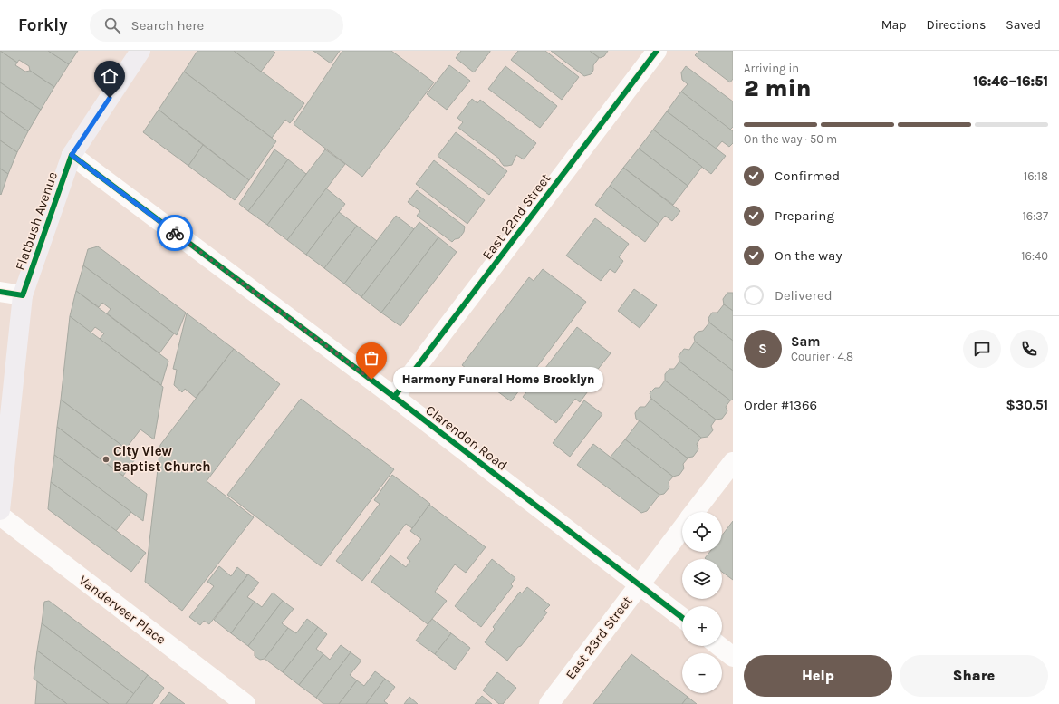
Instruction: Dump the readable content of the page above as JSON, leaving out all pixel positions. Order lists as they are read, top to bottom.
{
  "streets": {
    "main road": ["Flatbush Avenue"],
    "street": [
      "East 22nd Street",
      "Clarendon Road",
      "Vanderveer Place",
      "East 23rd Street"
    ]
  },
  "crossings": [
    ["East 22nd Street", "Clarendon Road"],
    ["Flatbush Avenue", "Clarendon Road"],
    ["Clarendon Road", "East 23rd Street"]
  ],
  "places": ["Harmony Funeral Home Brooklyn", "City View Baptist Church"],
  "page": {
    "header": "Forkly",
    "search": "Search here",
    "nav": ["Map", "Directions", "Saved"],
    "heading": ["2 min", "Arriving in", "16:46–16:51"],
    "panel": [
      "Sam",
      "Courier · 4.8",
      "Order #1366",
      "$30.51"
    ],
    "bar": "On the way · 50 m",
    "list": [
      ["Confirmed", "16:18"],
      ["Preparing", "16:37"],
      ["On the way", "16:40"],
      "Delivered"
    ],
    "round": "S",
    "bubble": "Harmony Funeral Home Brooklyn",
    "map_buttons": ["+", "−"],
    "buttons": ["Help", "Share"]
  }
}
